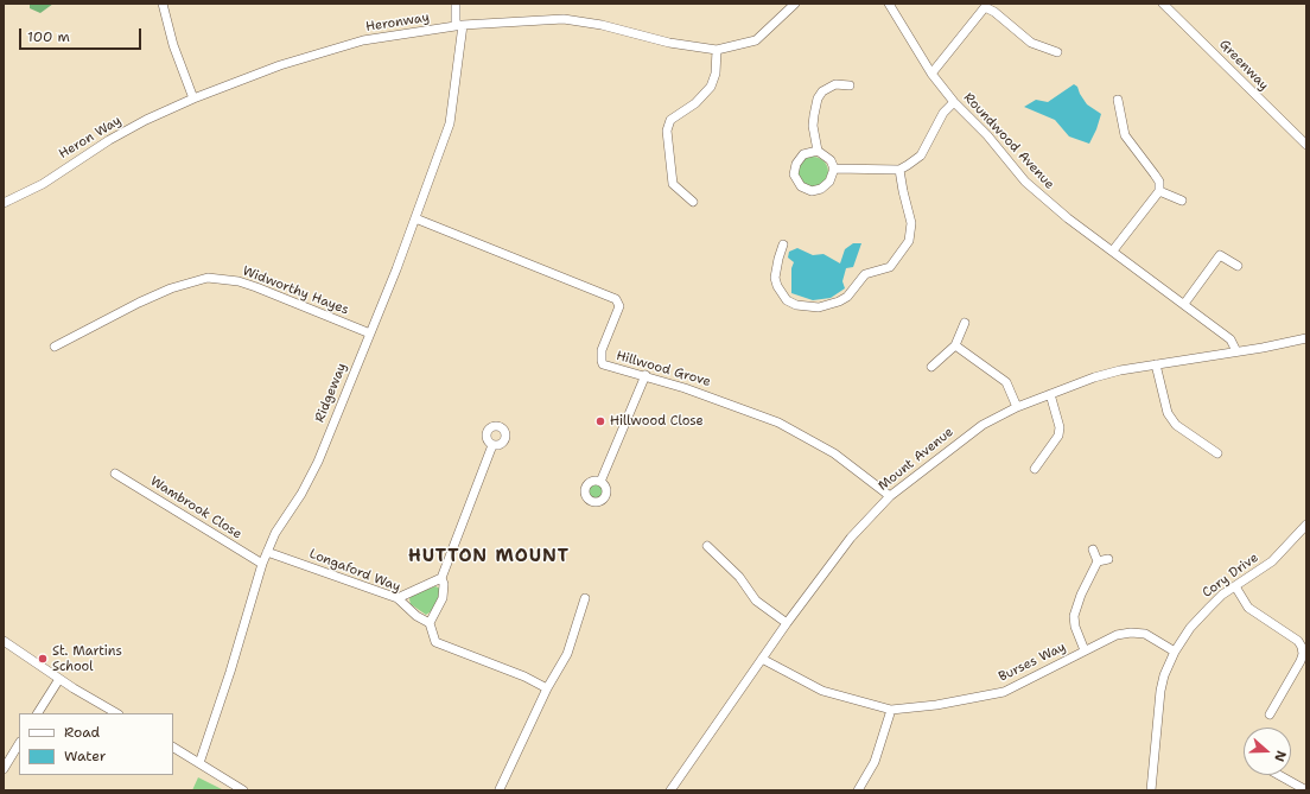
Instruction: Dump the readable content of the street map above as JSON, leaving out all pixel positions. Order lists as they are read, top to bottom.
{
  "streets": {
    "street": [
      "Heronway",
      "Greenway",
      "Heron Way",
      "Roundwood Avenue",
      "Widworthy Hayes",
      "Hillwood Grove",
      "Ridgeway",
      "Mount Avenue",
      "Wambrook Close",
      "Longaford Way",
      "Cory Drive",
      "Burses Way"
    ]
  },
  "crossings": [
    ["Heronway", "Heron Way"],
    ["Heronway", "Ridgeway"],
    ["Roundwood Avenue", "Mount Avenue"],
    ["Widworthy Hayes", "Ridgeway"],
    ["Hillwood Grove", "Ridgeway"],
    ["Hillwood Grove", "Mount Avenue"],
    ["Ridgeway", "Wambrook Close"],
    ["Ridgeway", "Longaford Way"],
    ["Mount Avenue", "Burses Way"],
    ["Cory Drive", "Burses Way"]
  ],
  "districts": ["HUTTON MOUNT"],
  "places": ["Hillwood Close", "St. Martins School"],
  "legend": ["Road", "Water"],
  "scale_bar": "100 m",
  "north": "right"
}
